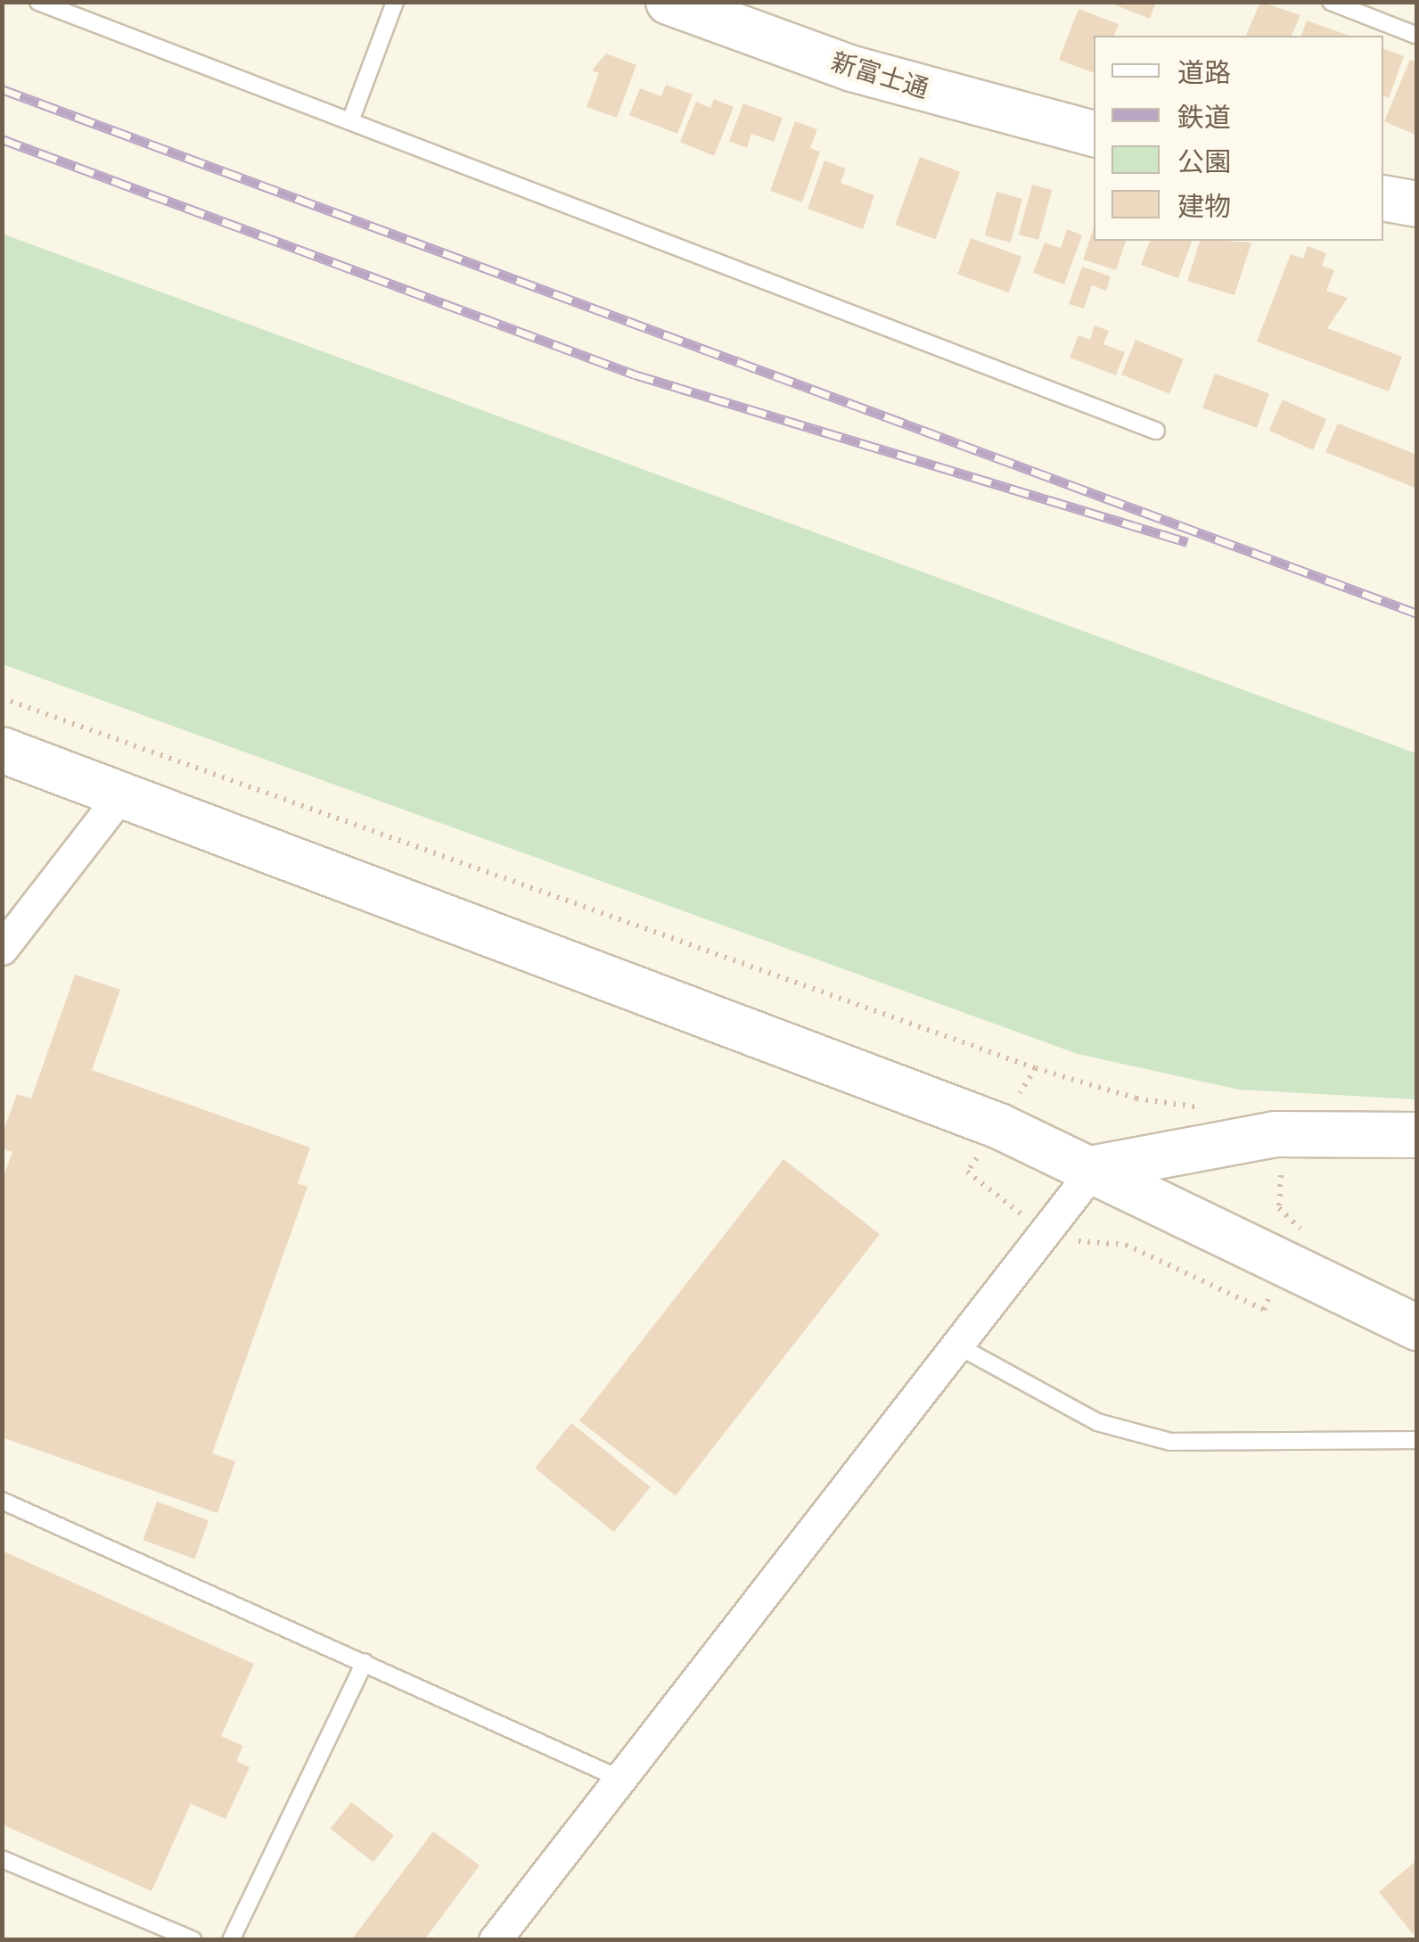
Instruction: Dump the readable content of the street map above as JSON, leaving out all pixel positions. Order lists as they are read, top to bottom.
{
  "streets": {
    "street": ["新富士通"]
  },
  "legend": [
    "道路",
    "鉄道",
    "公園",
    "建物"
  ]
}
